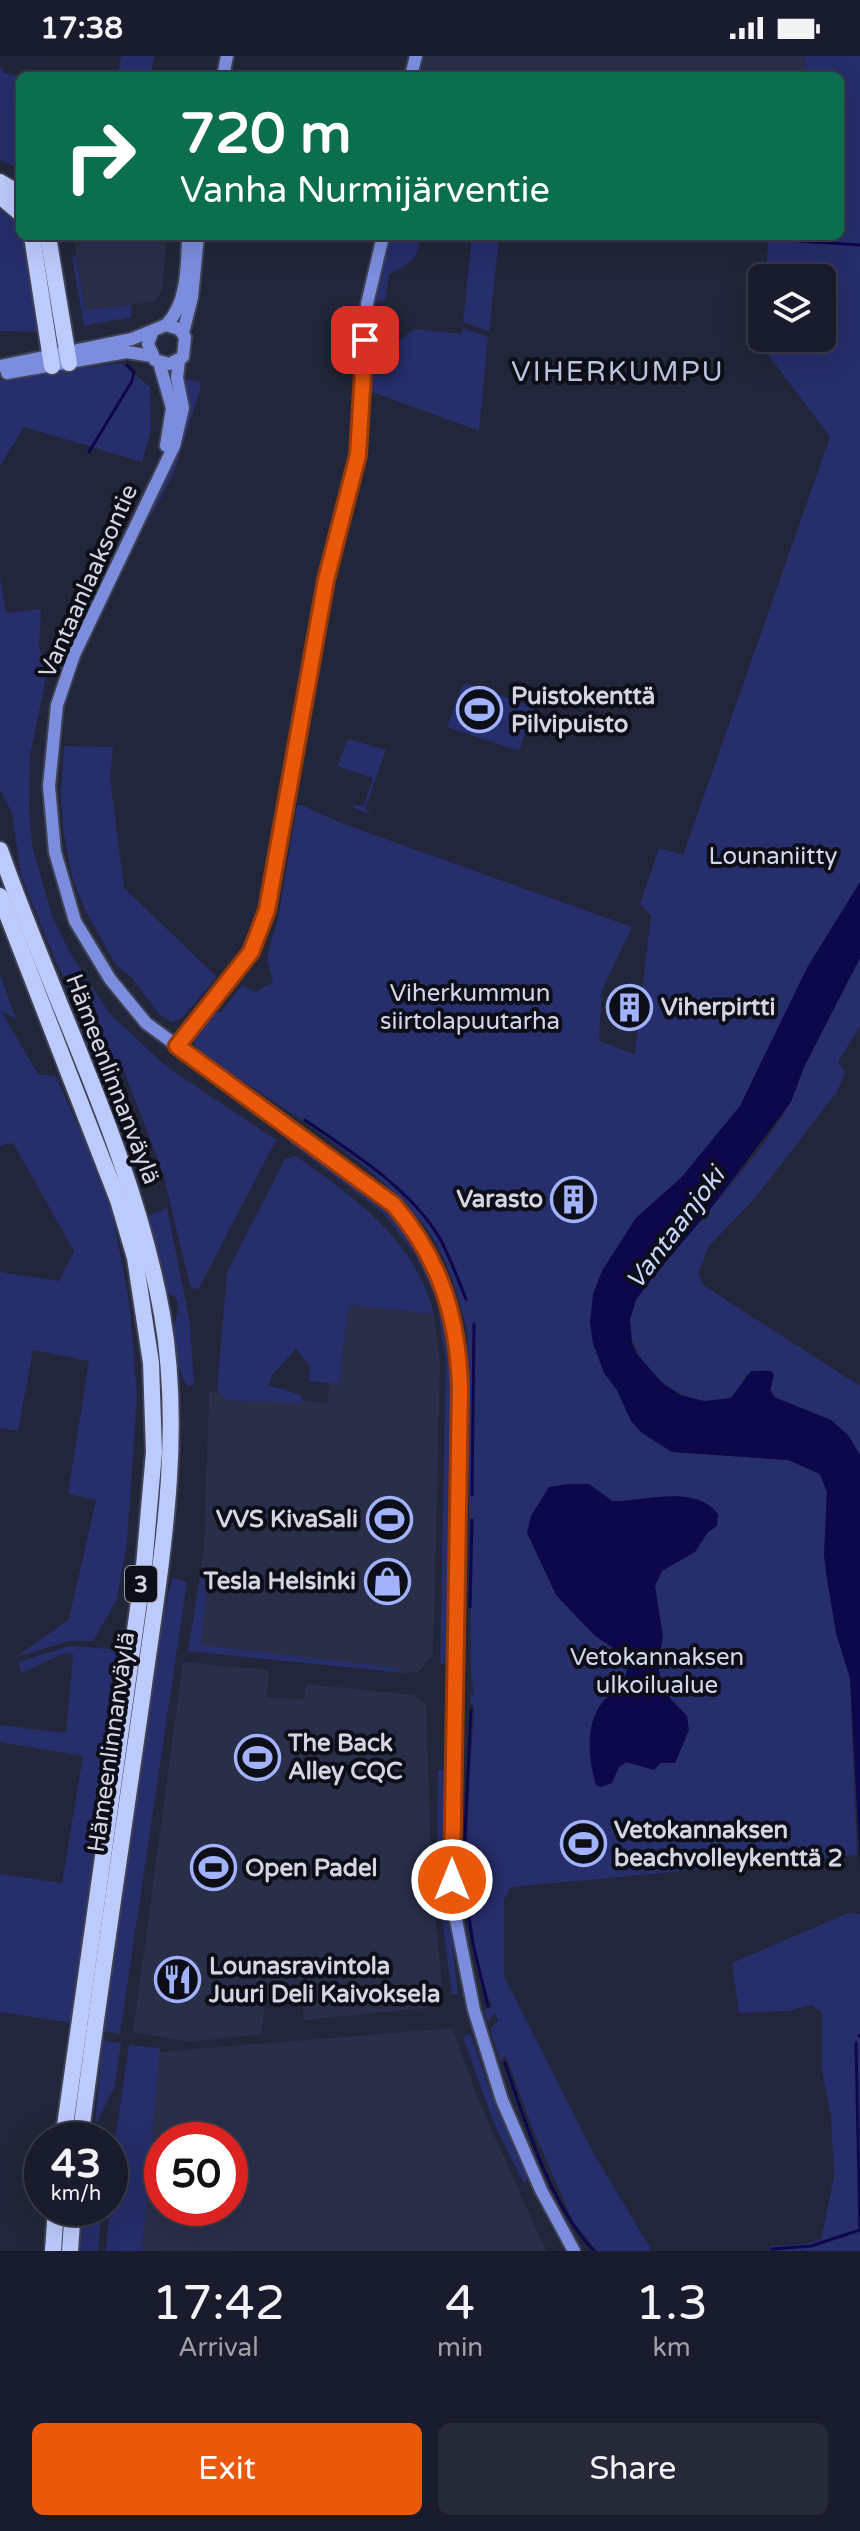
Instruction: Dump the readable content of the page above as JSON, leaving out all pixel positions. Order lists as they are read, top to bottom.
{
  "streets": {
    "highway": ["Hämeenlinnanväylä", "3"],
    "main road": ["Vantaanlaaksontie"]
  },
  "districts": ["VIHERKUMPU"],
  "water": ["Vantaanjoki"],
  "parks": ["Lounaniitty", "Viherkummun siirtolapuutarha", "Vetokannaksen ulkoilualue"],
  "places": {
    "sports": [
      "Puistokenttä Pilvipuisto",
      "VVS KivaSali",
      "The Back Alley CQC",
      "Vetokannaksen beachvolleykenttä 2",
      "Open Padel"
    ],
    "building": ["Viherpirtti", "Varasto"],
    "shop": ["Tesla Helsinki"],
    "restaurant": ["Lounasravintola Juuri Deli Kaivoksela"]
  },
  "page": {
    "status": "17:38",
    "turn": ["720 m", "Vanha Nurmijärventie"],
    "speed": "43 km/h",
    "limit": "50",
    "eta": [
      "17:42",
      "Arrival",
      "4",
      "min",
      "1.3",
      "km"
    ],
    "buttons": ["Exit", "Share"]
  }
}
